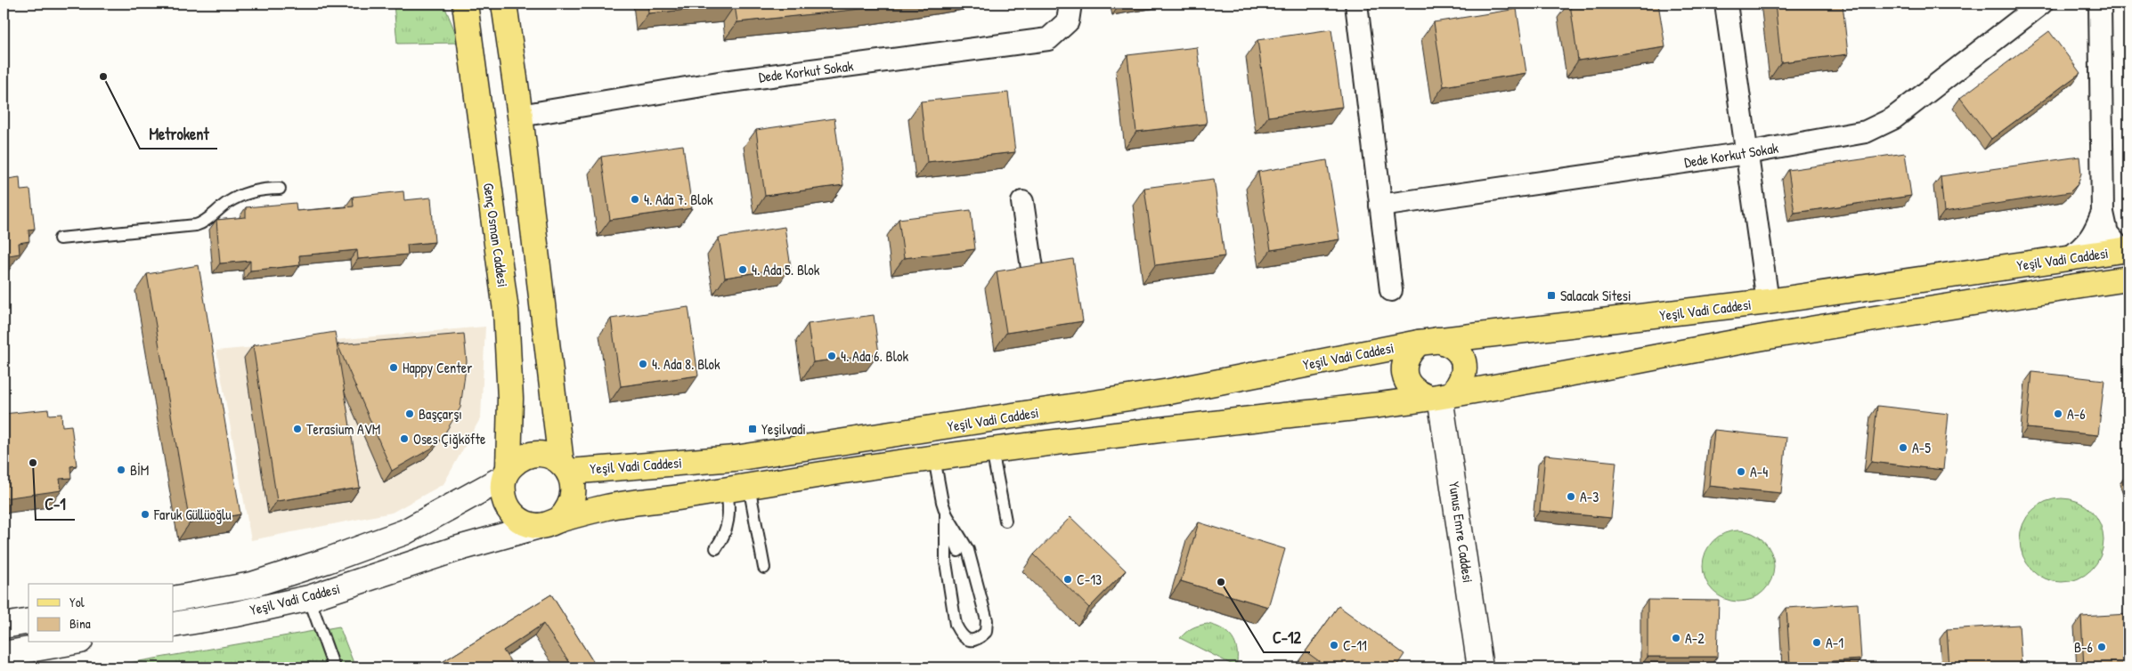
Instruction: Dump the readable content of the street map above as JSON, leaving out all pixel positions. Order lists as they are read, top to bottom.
{
  "streets": {
    "main road": ["Genç Osman Caddesi", "Yeşil Vadi Caddesi", "Yunus Emre Caddesi"],
    "street": ["Dede Korkut Sokak"]
  },
  "crossings": [
    ["Genç Osman Caddesi", "Yeşil Vadi Caddesi"],
    ["Yeşil Vadi Caddesi", "Yunus Emre Caddesi"]
  ],
  "places": {
    "other": [
      "Metrokent",
      "4. Ada 7. Blok",
      "4. Ada 5. Blok",
      "4. Ada 6. Blok",
      "4. Ada 8. Blok",
      "Happy Center",
      "Başçarşı",
      "A-6",
      "Terasium AVM",
      "Oses Çiğköfte",
      "A-5",
      "C-1",
      "BİM",
      "A-4",
      "A-3",
      "Faruk Güllüoğlu",
      "C-13",
      "C-12",
      "A-2",
      "A-1",
      "C-11",
      "B-6"
    ],
    "transit": ["Salacak Sitesi", "Yeşilvadi"]
  },
  "legend": ["Yol", "Bina"]
}
